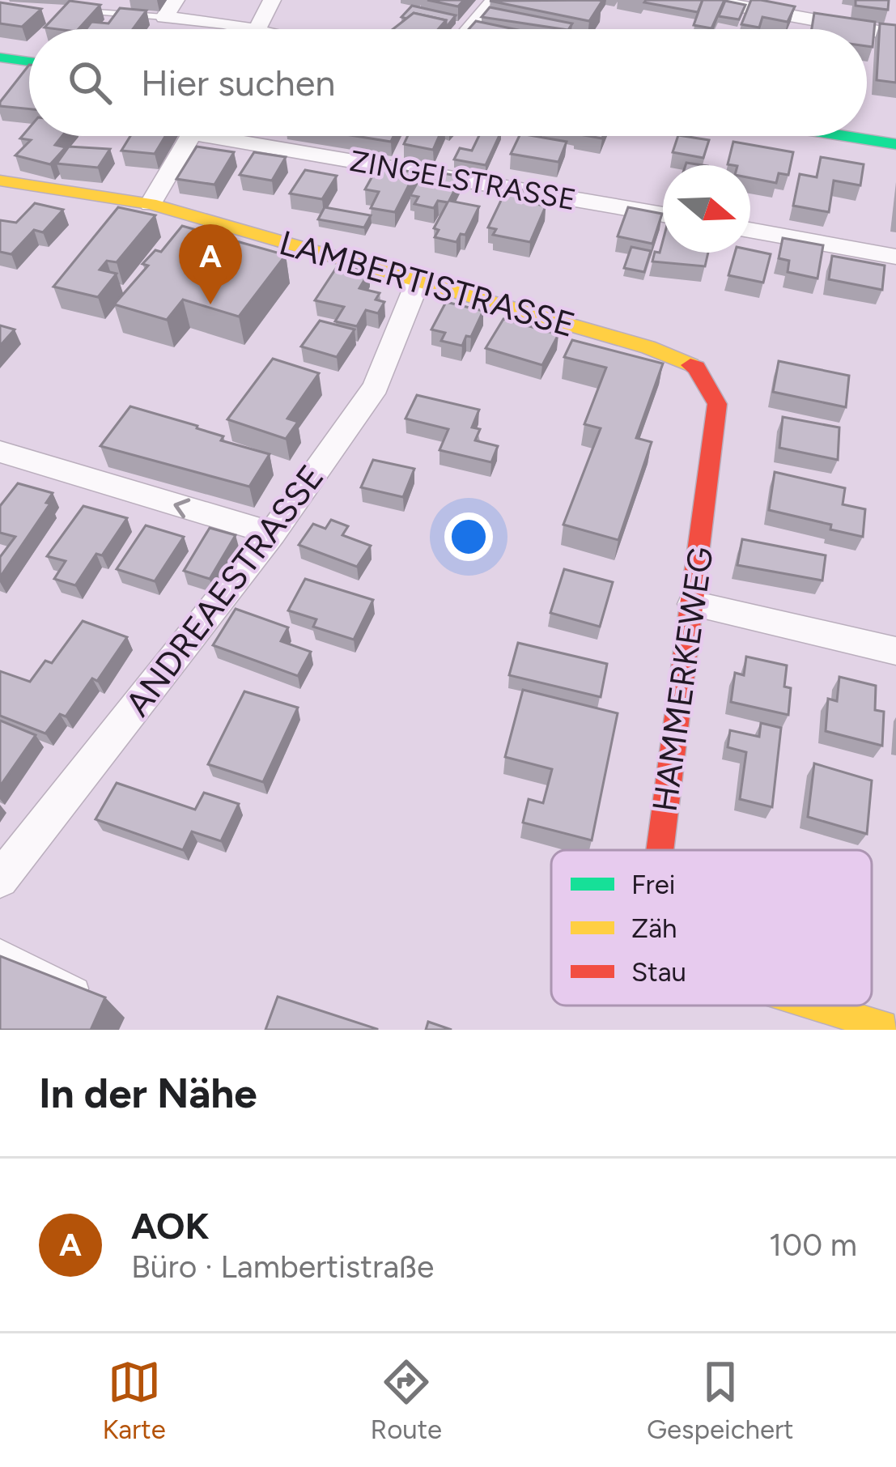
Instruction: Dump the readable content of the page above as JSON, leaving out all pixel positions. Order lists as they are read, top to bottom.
{
  "streets": {
    "street": [
      "ZINGELSTRASSE",
      "LAMBERTISTRASSE",
      "ANDREAESTRASSE",
      "HAMMERKEWEG"
    ]
  },
  "crossings": [
    ["ZINGELSTRASSE", "LAMBERTISTRASSE"],
    ["LAMBERTISTRASSE", "ANDREAESTRASSE"],
    ["LAMBERTISTRASSE", "HAMMERKEWEG"]
  ],
  "legend": ["Frei", "Zäh", "Stau"],
  "north": "right",
  "page": {
    "search": "Hier suchen",
    "pins": "A",
    "heading": "In der Nähe",
    "list": [
      {
        "mark": "A",
        "name": "AOK",
        "note": "Büro · Lambertistraße",
        "value": "100 m"
      }
    ],
    "nav": ["Karte", "Route", "Gespeichert"]
  }
}
